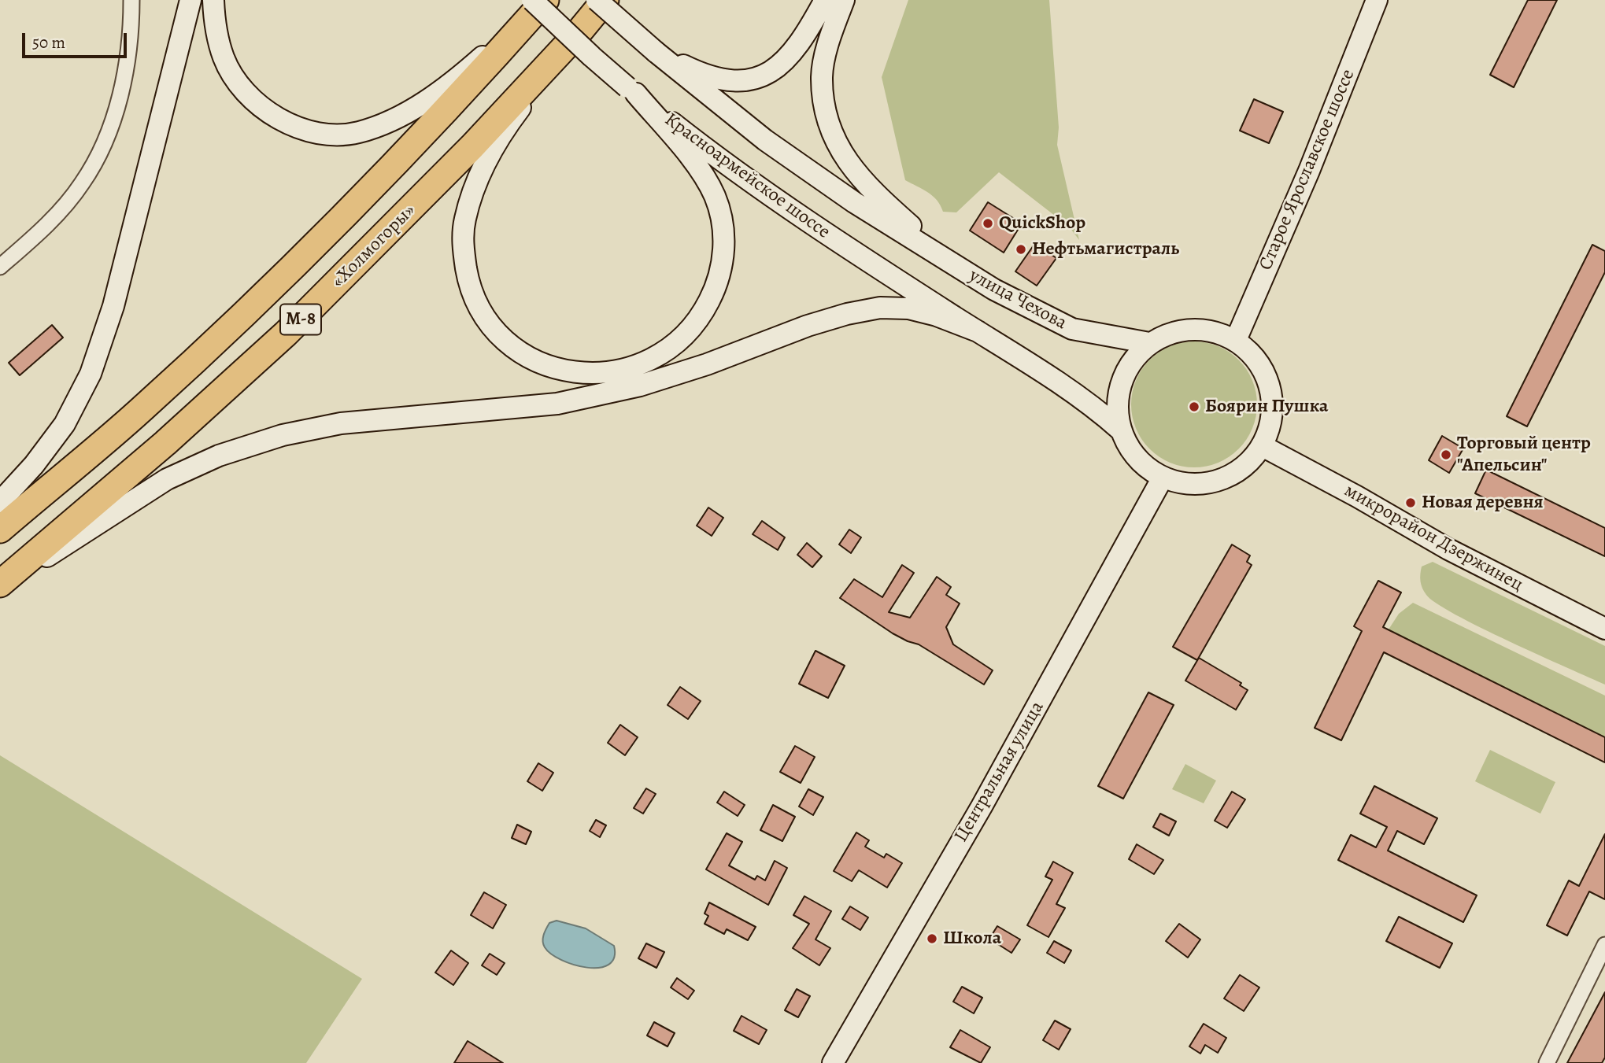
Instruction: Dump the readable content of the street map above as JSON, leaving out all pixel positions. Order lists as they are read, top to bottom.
{
  "streets": {
    "highway": ["«Холмогоры»", "М-8"],
    "main road": [
      "Старое Ярославское шоссе",
      "Красноармейское шоссе",
      "улица Чехова",
      "микрорайон Дзержинец",
      "Центральная улица"
    ]
  },
  "crossings": [
    ["Старое Ярославское шоссе", "улица Чехова"],
    ["Старое Ярославское шоссе", "микрорайон Дзержинец"],
    ["Старое Ярославское шоссе", "Центральная улица"],
    ["Красноармейское шоссе", "«Холмогоры»"],
    ["Красноармейское шоссе", "улица Чехова"],
    ["улица Чехова", "микрорайон Дзержинец"],
    ["улица Чехова", "Центральная улица"],
    ["микрорайон Дзержинец", "Центральная улица"]
  ],
  "places": [
    "QuickShop",
    "Нефтьмагистраль",
    "Боярин Пушка",
    "Торговый центр \"Апельсин\"",
    "Новая деревня",
    "Школа"
  ],
  "scale_bar": "50 m"
}
